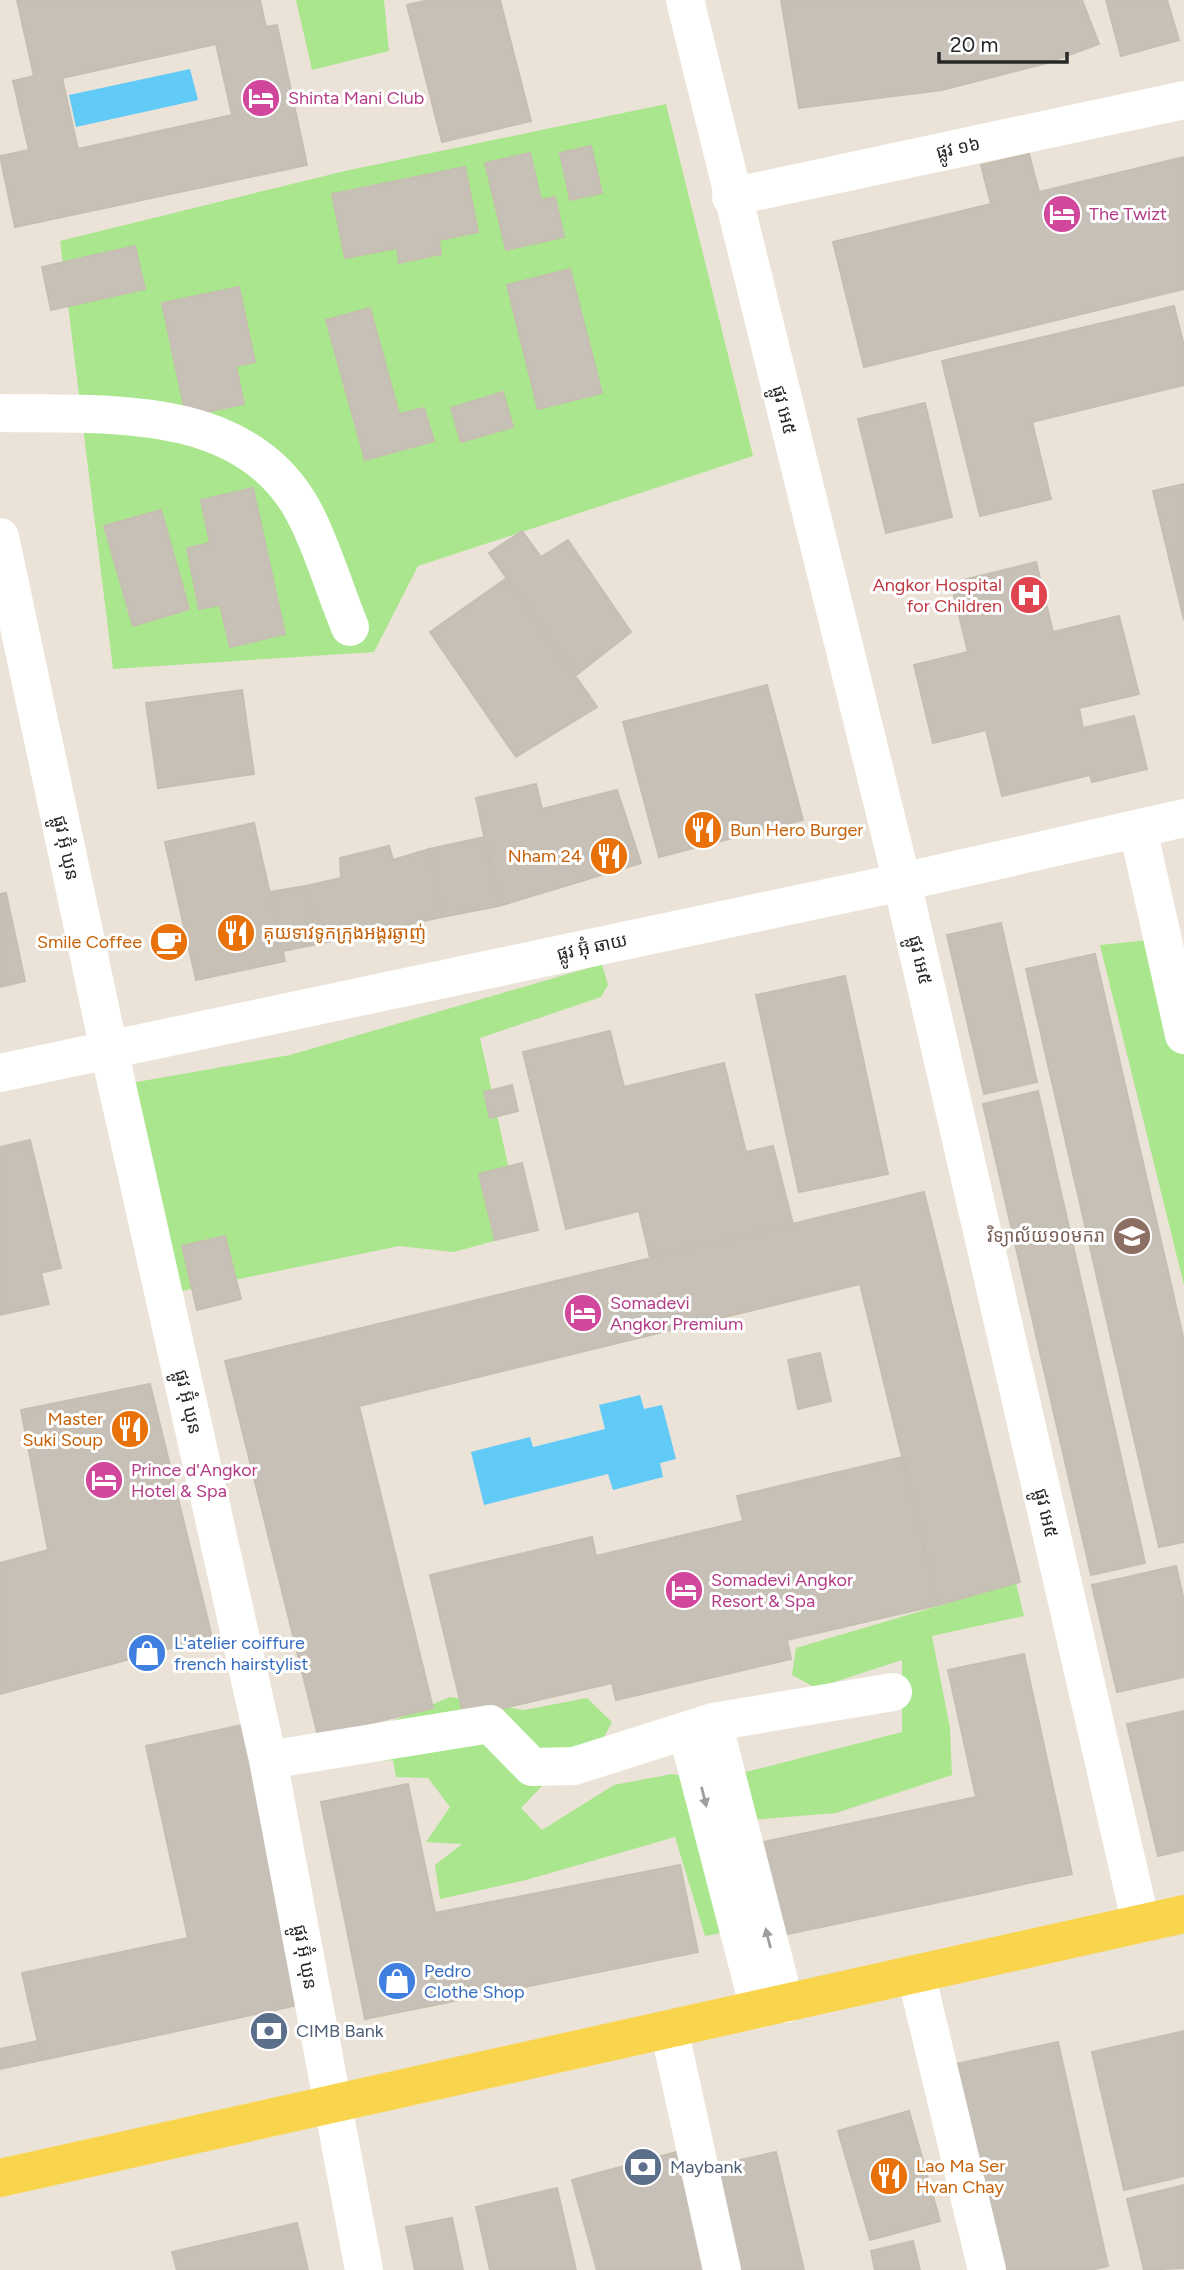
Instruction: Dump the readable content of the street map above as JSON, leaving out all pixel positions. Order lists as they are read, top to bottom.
{
  "streets": {
    "street": [
      "ផ្លូវ ១៦",
      "ផ្លូវ អេ៥",
      "ផ្លូវ អ៊ុំ ឃុន",
      "ផ្លូវ អ៊ុំ ឆាយ"
    ]
  },
  "crossings": [
    ["ផ្លូវ ១៦", "ផ្លូវ អេ៥"],
    ["ផ្លូវ អេ៥", "ផ្លូវ អ៊ុំ ឆាយ"],
    ["ផ្លូវ អ៊ុំ ឃុន", "ផ្លូវ អ៊ុំ ឆាយ"]
  ],
  "places": {
    "hotel": [
      "Shinta Mani Club",
      "The Twizt",
      "Somadevi Angkor Premium",
      "Prince d'Angkor Hotel & Spa",
      "Somadevi Angkor Resort & Spa"
    ],
    "hospital": ["Angkor Hospital for Children"],
    "restaurant": [
      "Bun Hero Burger",
      "Nham 24",
      "គុយទាវទូកក្រុងអង្គរឆ្ងាញ់",
      "Master Suki Soup",
      "Lao Ma Ser Hvan Chay"
    ],
    "cafe": ["Smile Coffee"],
    "school or university": ["វិទ្យាល័យ១០មករា"],
    "shop": ["L'atelier coiffure french hairstylist", "Pedro Clothe Shop"],
    "bank": ["CIMB Bank", "Maybank"]
  },
  "scale_bar": "20 m"
}
